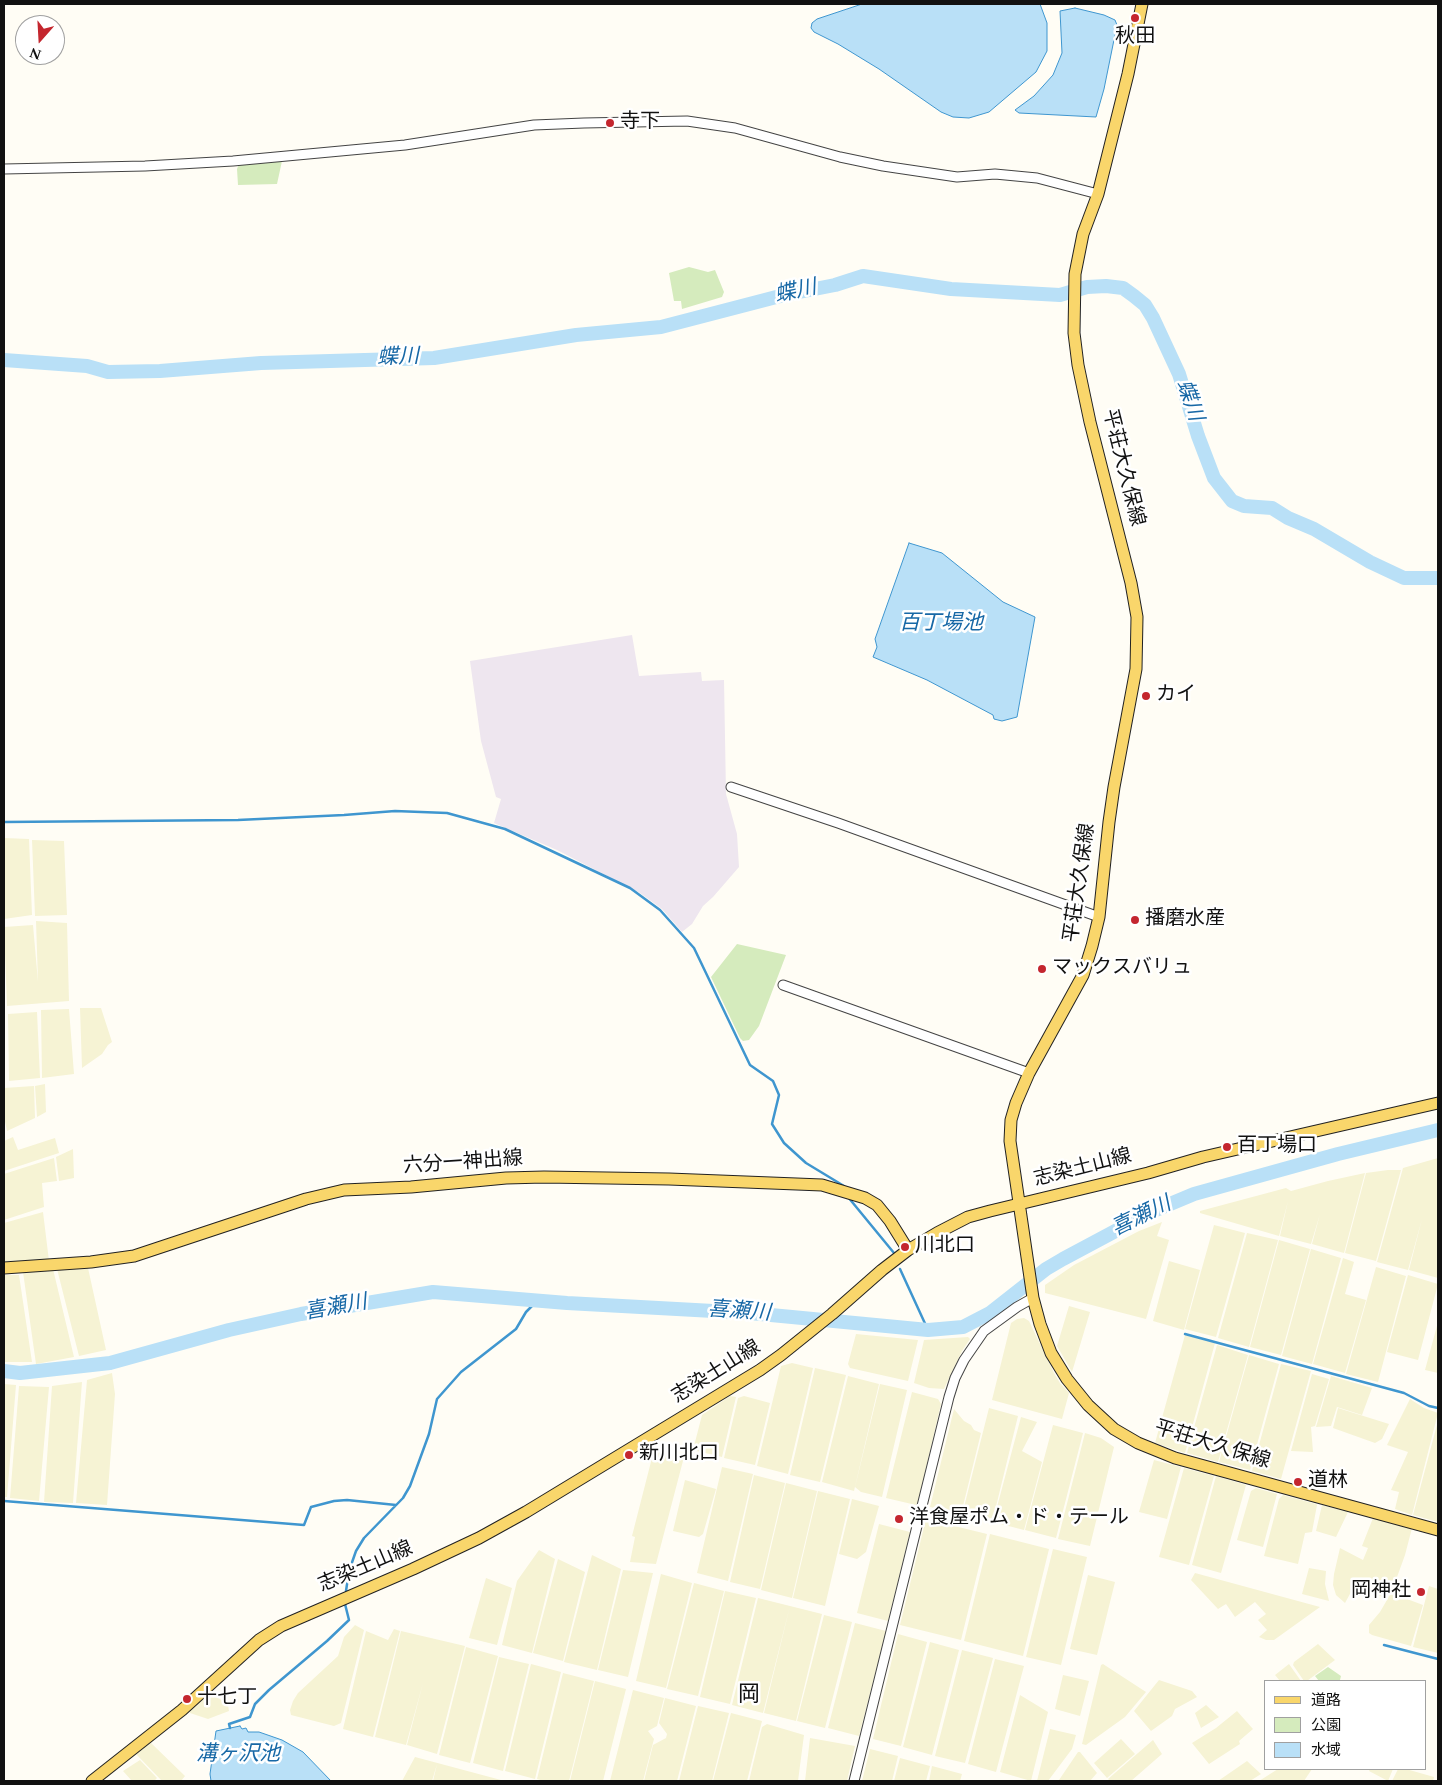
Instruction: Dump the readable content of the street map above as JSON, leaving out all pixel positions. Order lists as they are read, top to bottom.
{
  "streets": {
    "main road": ["平荘大久保線", "六分一神出線", "志染土山線"]
  },
  "crossings": [
    ["平荘大久保線", "志染土山線"],
    ["六分一神出線", "志染土山線"]
  ],
  "districts": ["岡"],
  "water": [
    "蝶川",
    "百丁場池",
    "喜瀬川",
    "溝ヶ沢池"
  ],
  "places": [
    "秋田",
    "寺下",
    "カイ",
    "播磨水産",
    "マックスバリュ",
    "百丁場口",
    "川北口",
    "新川北口",
    "道林",
    "洋食屋ポム・ド・テール",
    "岡神社",
    "十七丁"
  ],
  "legend": ["道路", "公園", "水域"],
  "north": "bottom"
}
